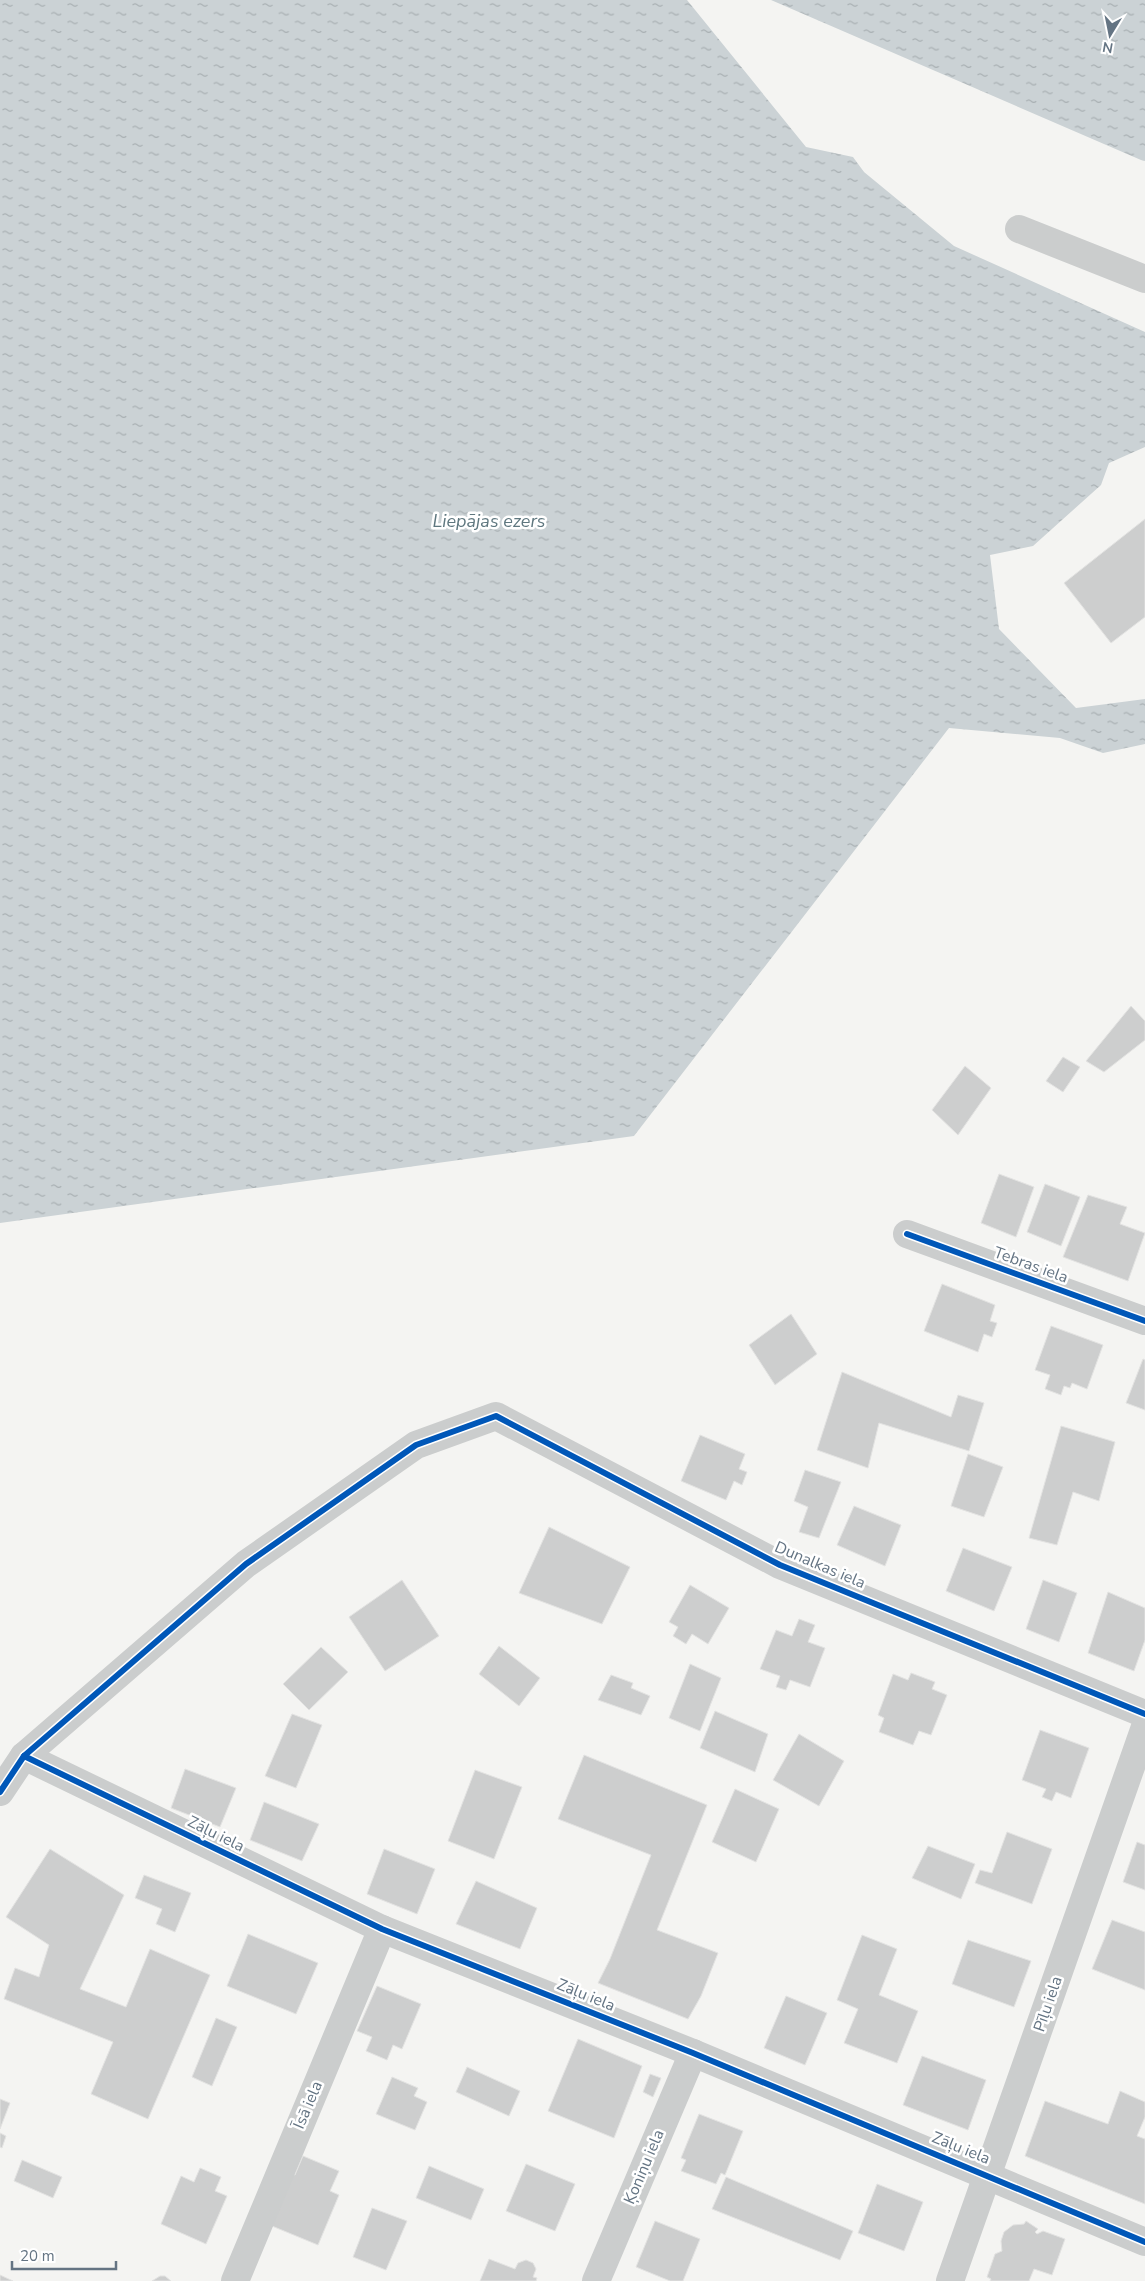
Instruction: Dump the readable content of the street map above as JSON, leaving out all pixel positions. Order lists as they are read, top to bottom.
{
  "streets": {
    "street": [
      "Tebras iela",
      "Dunalkas iela",
      "Zāļu iela",
      "Pīļu iela",
      "Īsā iela",
      "Ķoniņu iela"
    ]
  },
  "crossings": [
    ["Dunalkas iela", "Zāļu iela"],
    ["Zāļu iela", "Pīļu iela"],
    ["Zāļu iela", "Īsā iela"],
    ["Zāļu iela", "Ķoniņu iela"]
  ],
  "water": ["Liepājas ezers"],
  "scale_bar": "20 m",
  "north": "bottom"
}
